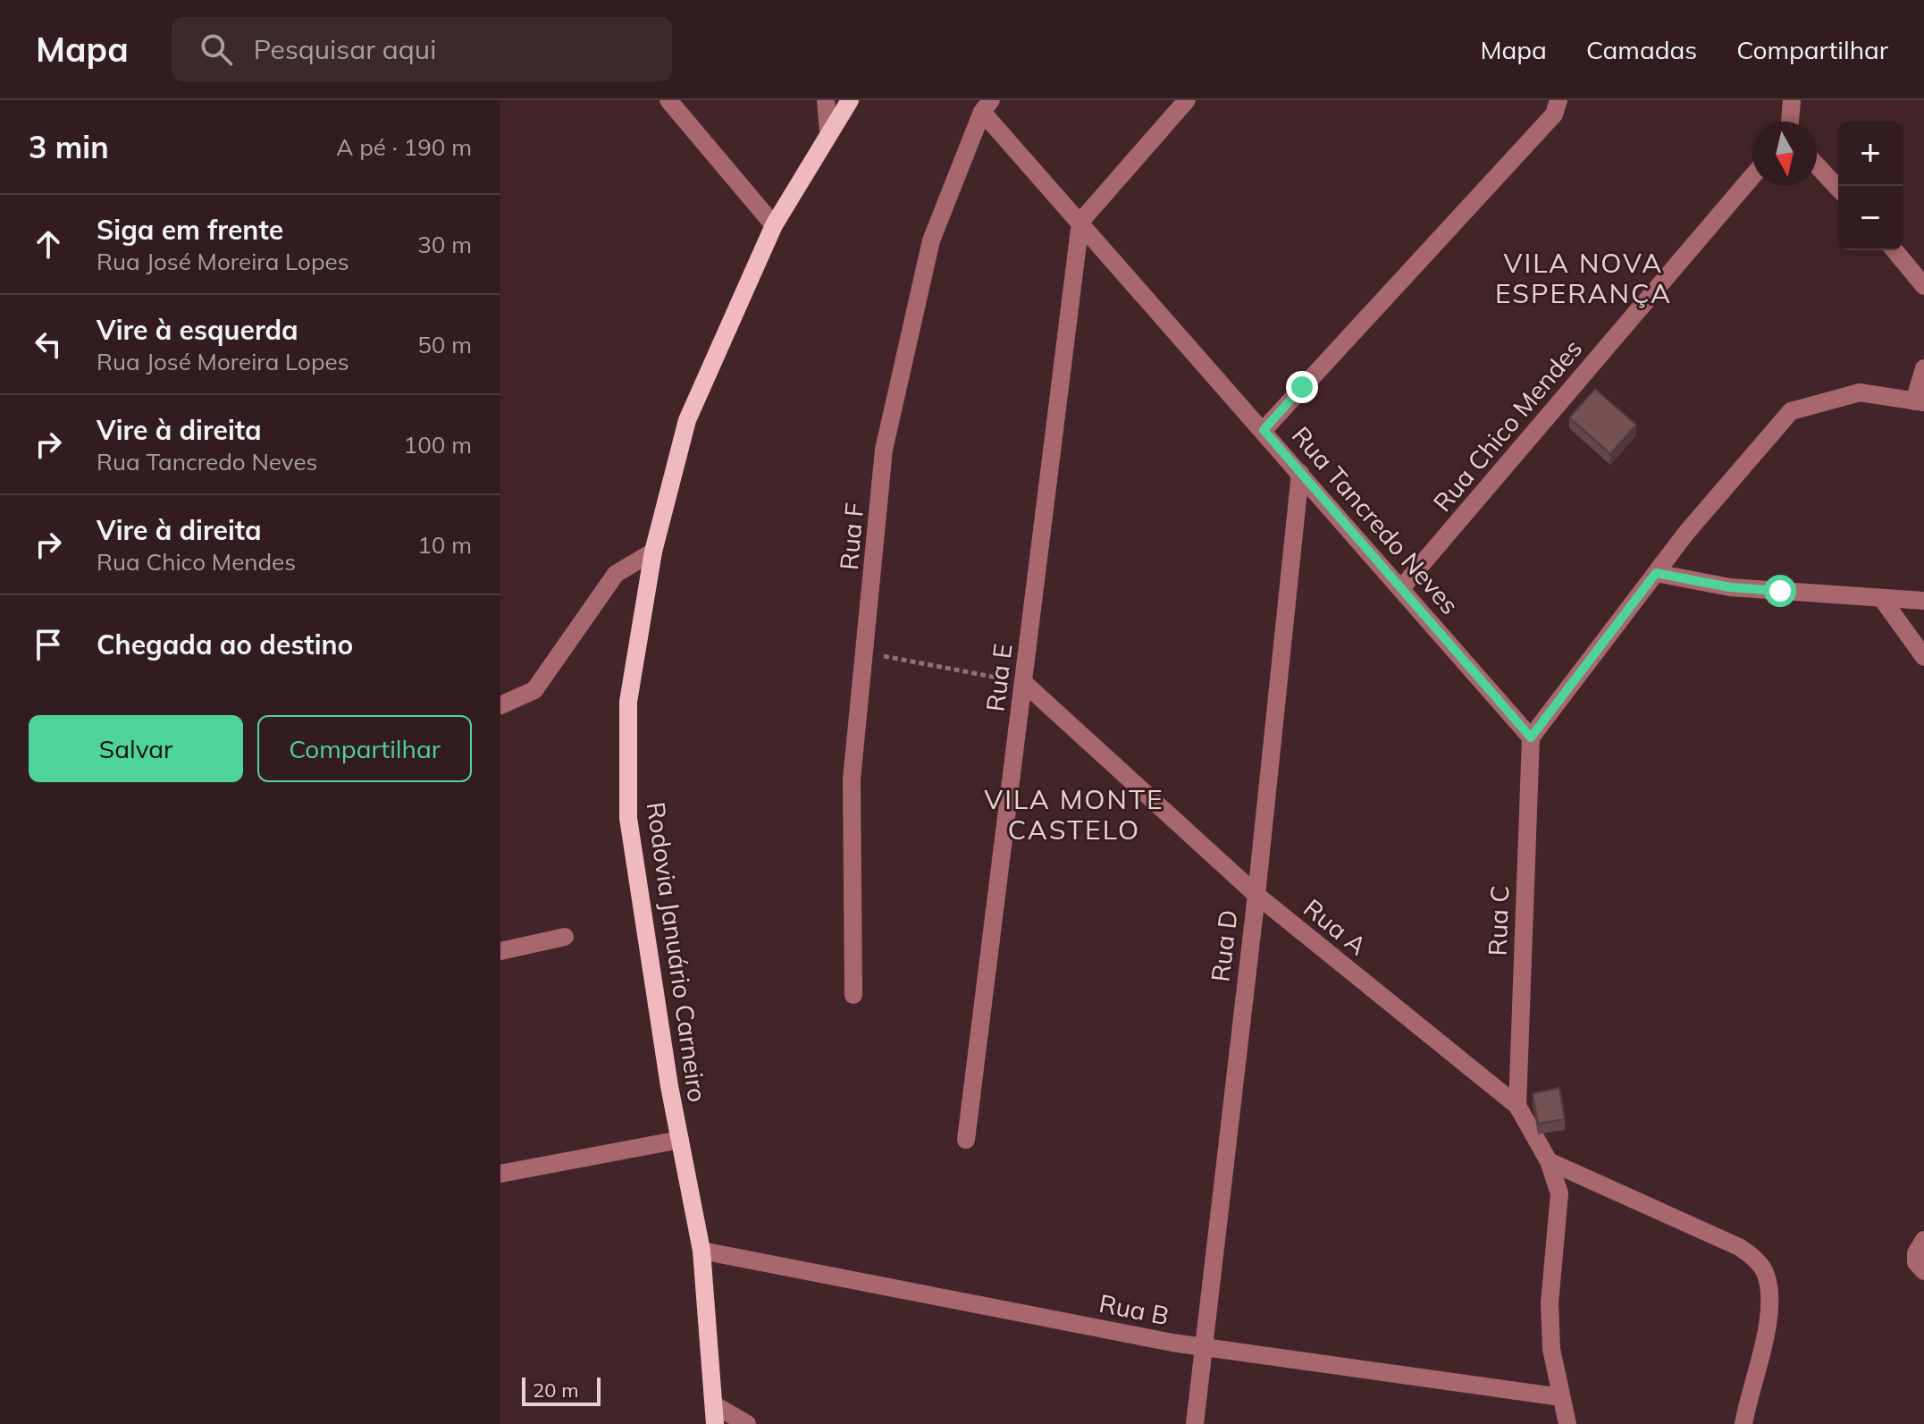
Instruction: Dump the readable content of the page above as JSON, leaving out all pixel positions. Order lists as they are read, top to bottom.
{
  "streets": {
    "main road": ["Rodovia Januário Carneiro"],
    "street": [
      "Rua Chico Mendes",
      "Rua Tancredo Neves",
      "Rua F",
      "Rua E",
      "Rua C",
      "Rua A",
      "Rua D",
      "Rua B"
    ]
  },
  "crossings": [
    ["Rua Chico Mendes", "Rua Tancredo Neves"],
    ["Rua Tancredo Neves", "Rua F"],
    ["Rua Tancredo Neves", "Rua E"],
    ["Rua Tancredo Neves", "Rua C"],
    ["Rua Tancredo Neves", "Rua D"],
    ["Rua E", "Rua A"],
    ["Rua C", "Rua A"],
    ["Rua A", "Rua D"],
    ["Rua A", "Rua B"],
    ["Rua D", "Rua B"],
    ["Rodovia Januário Carneiro", "Rua B"]
  ],
  "districts": ["VILA NOVA ESPERANÇA", "VILA MONTE CASTELO"],
  "scale_bar": "20 m",
  "north": "bottom",
  "page": {
    "header": "Mapa",
    "search": "Pesquisar aqui",
    "nav": ["Mapa", "Camadas", "Compartilhar"],
    "heading": ["3 min", "A pé · 190 m"],
    "map_buttons": ["+", "−"],
    "list": [
      ["Siga em frente", "Rua José Moreira Lopes", "30 m"],
      ["Vire à esquerda", "Rua José Moreira Lopes", "50 m"],
      ["Vire à direita", "Rua Tancredo Neves", "100 m"],
      ["Vire à direita", "Rua Chico Mendes", "10 m"],
      "Chegada ao destino"
    ],
    "buttons": ["Salvar", "Compartilhar"],
    "scale": "20 m"
  }
}
